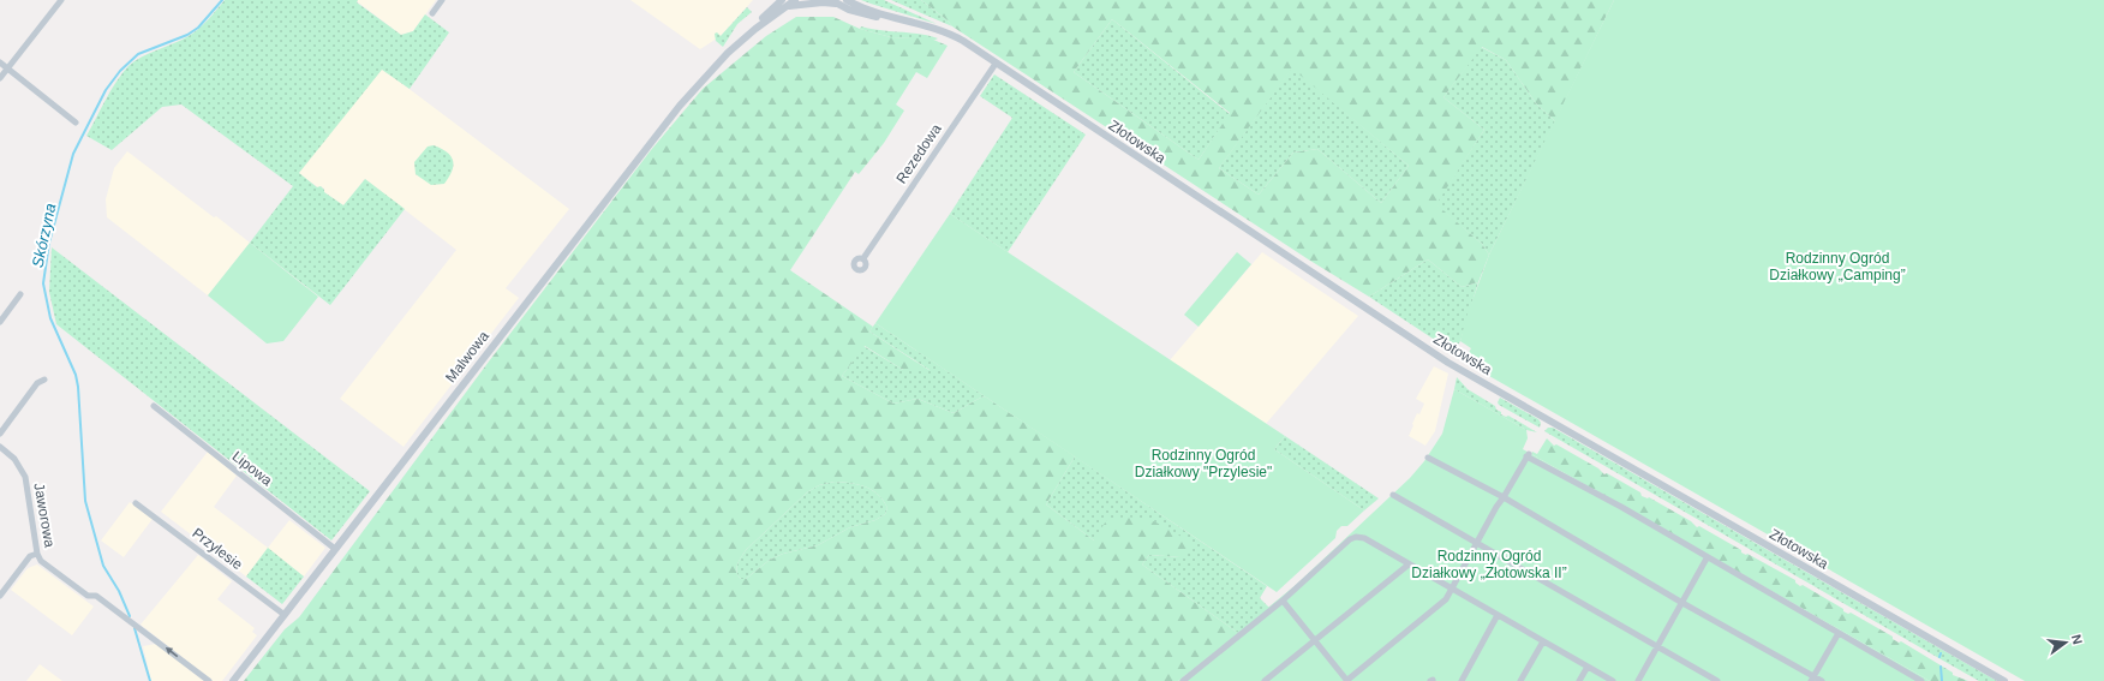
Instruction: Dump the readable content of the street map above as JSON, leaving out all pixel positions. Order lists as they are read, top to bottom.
{
  "streets": {
    "street": [
      "Złotowska",
      "Rezedowa",
      "Malwowa",
      "Lipowa",
      "Jaworowa",
      "Przylesie"
    ]
  },
  "crossings": [
    ["Złotowska", "Rezedowa"],
    ["Malwowa", "Lipowa"],
    ["Malwowa", "Przylesie"]
  ],
  "one_way": ["Jaworowa"],
  "water": ["Skórzyna"],
  "parks": ["Rodzinny Ogród Działkowy „Camping”", "Rodzinny Ogród Działkowy \"Przylesie\"", "Rodzinny Ogród Działkowy „Złotowska II”"],
  "north": "right"
}
